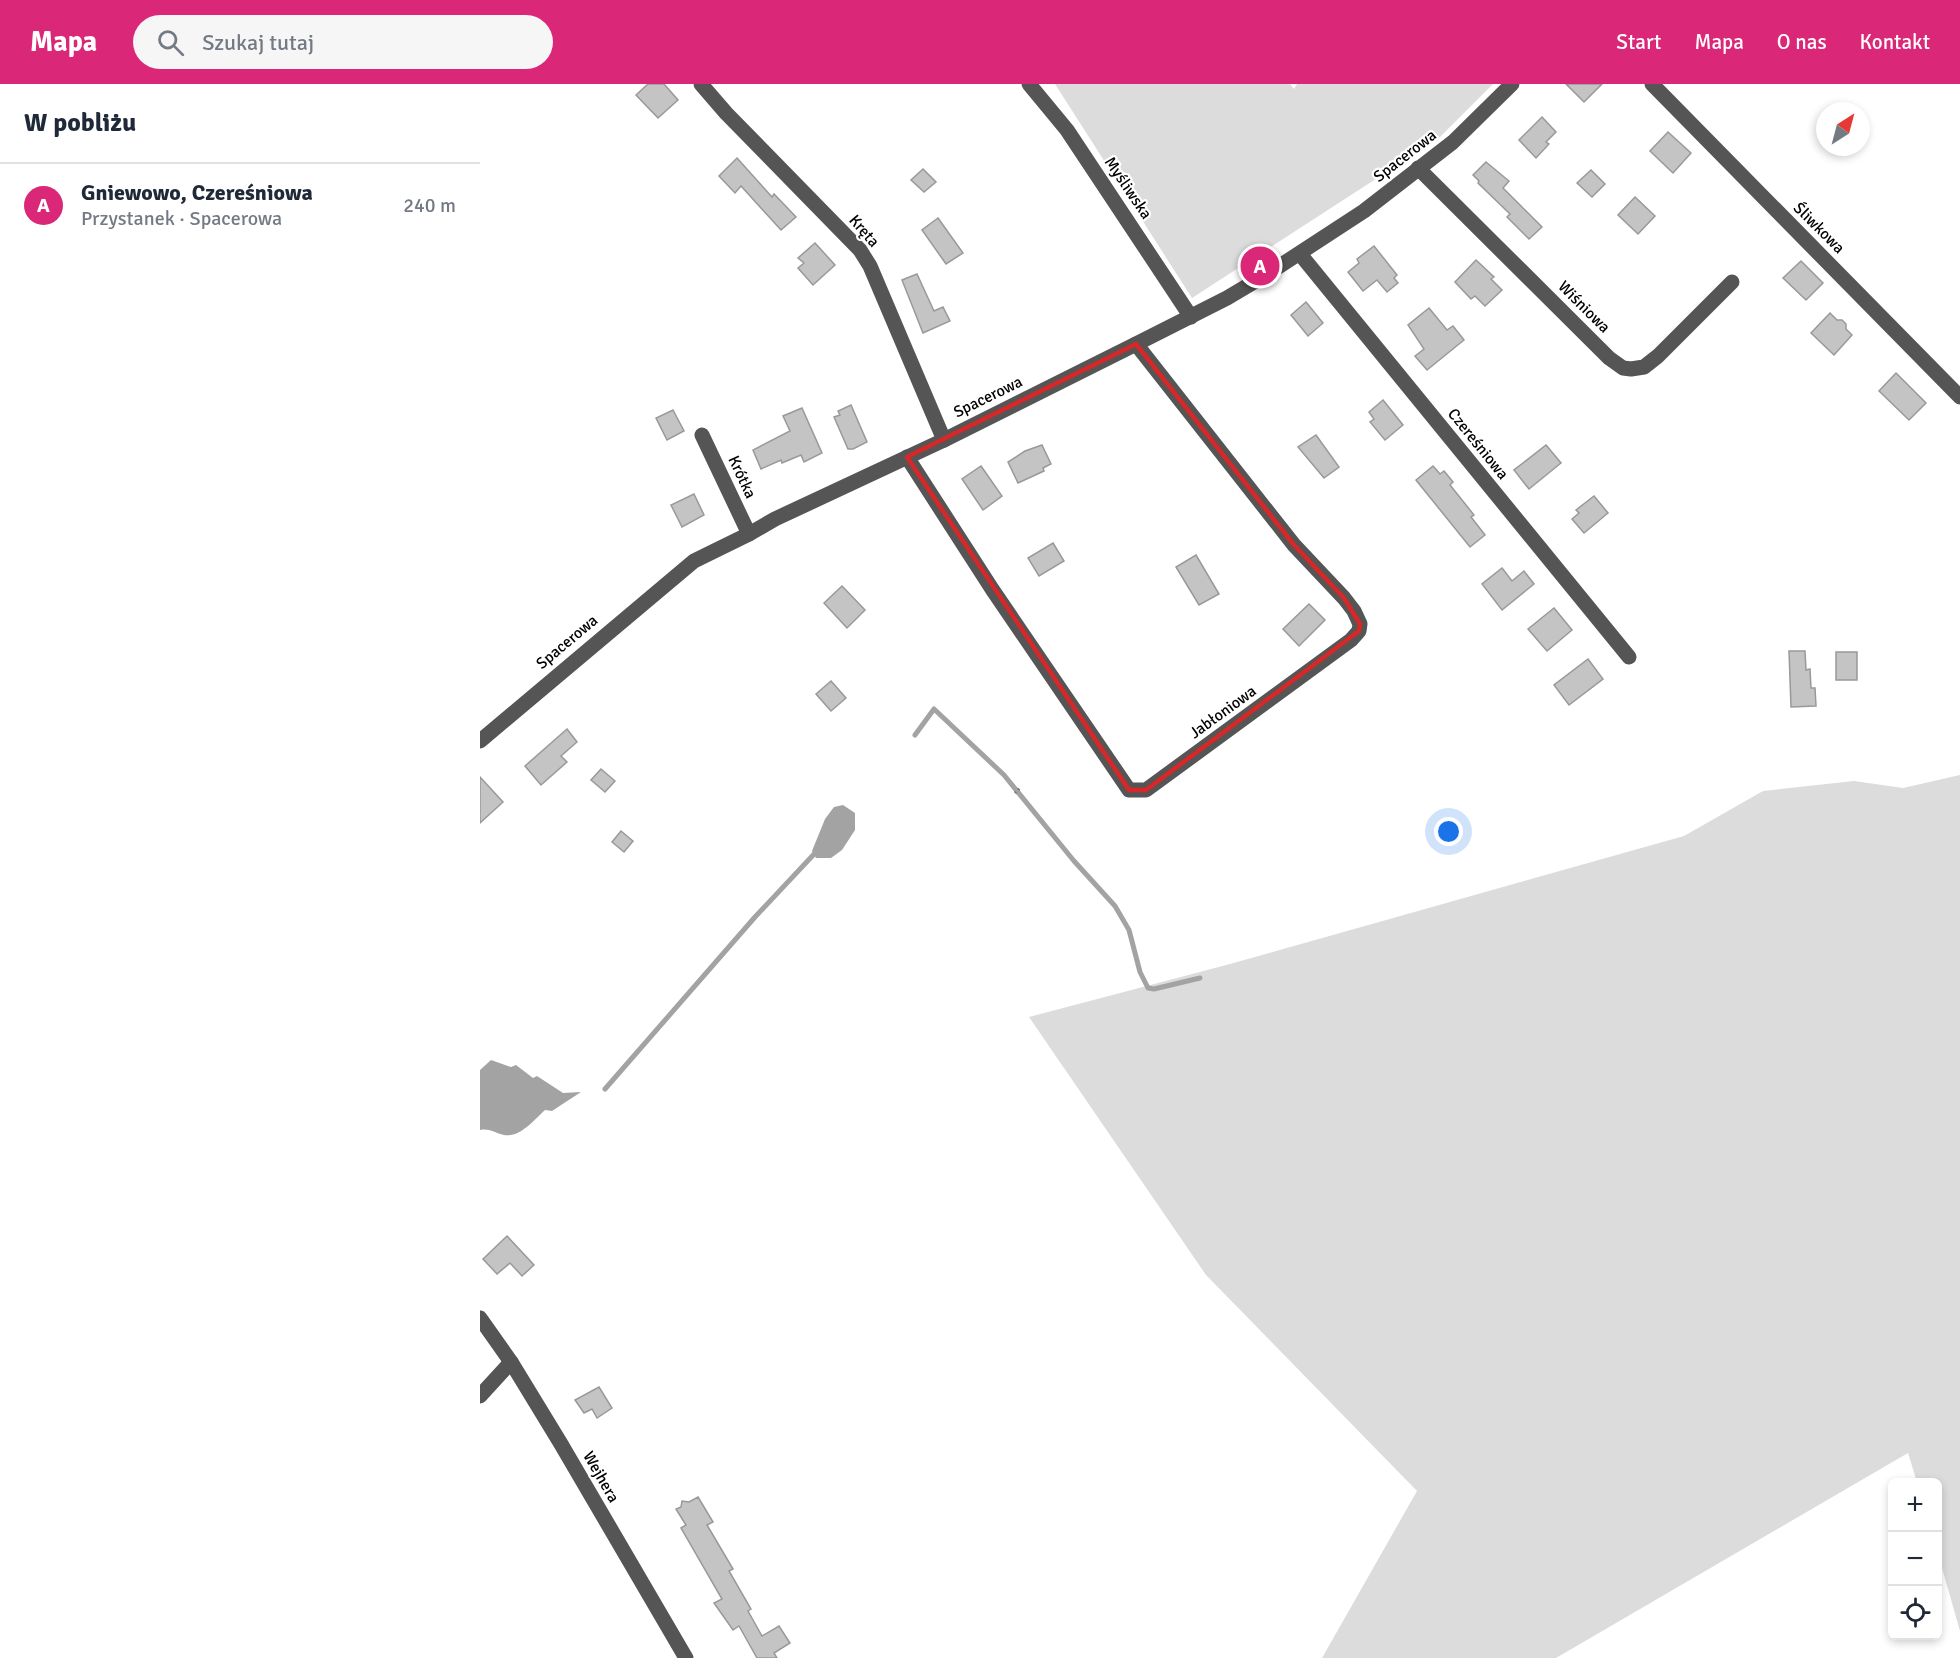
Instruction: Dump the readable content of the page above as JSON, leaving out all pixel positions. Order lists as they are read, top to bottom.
{
  "streets": {
    "street": [
      "Spacerowa",
      "Myśliwska",
      "Śliwkowa",
      "Kręta",
      "Wiśniowa",
      "Czereśniowa",
      "Krótka",
      "Jabłoniowa",
      "Wejhera"
    ]
  },
  "crossings": [
    ["Spacerowa", "Myśliwska"],
    ["Spacerowa", "Kręta"],
    ["Spacerowa", "Wiśniowa"],
    ["Spacerowa", "Czereśniowa"],
    ["Spacerowa", "Krótka"],
    ["Spacerowa", "Jabłoniowa"]
  ],
  "north": "top right",
  "page": {
    "header": "Mapa",
    "search": "Szukaj tutaj",
    "nav": [
      "Start",
      "Mapa",
      "O nas",
      "Kontakt"
    ],
    "heading": "W pobliżu",
    "list": [
      {
        "mark": "A",
        "name": "Gniewowo, Czereśniowa",
        "note": "Przystanek · Spacerowa",
        "value": "240 m"
      }
    ],
    "pins": "A",
    "map_buttons": ["+", "−"]
  }
}
